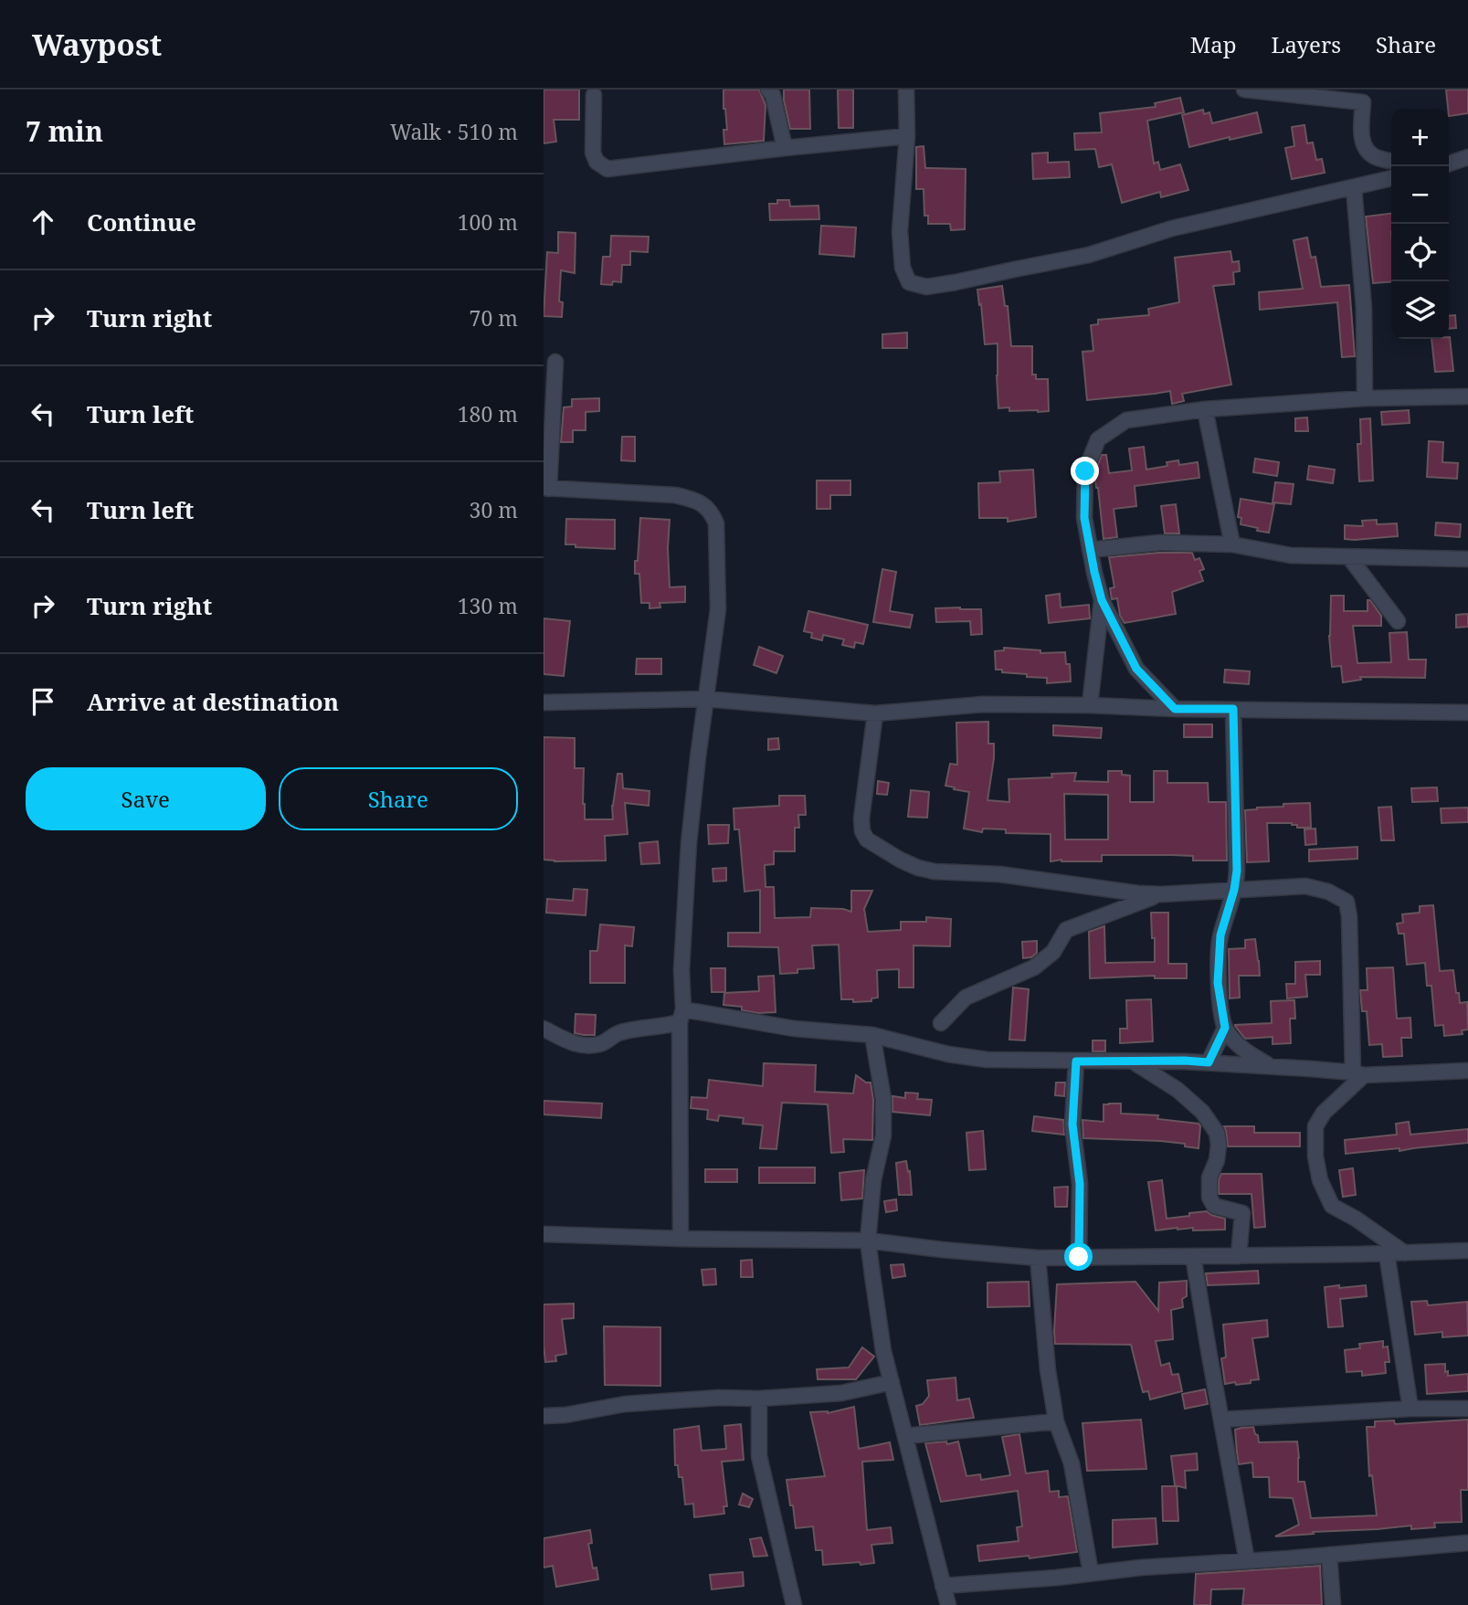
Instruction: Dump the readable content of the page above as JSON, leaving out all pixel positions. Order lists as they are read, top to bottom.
{
  "page": {
    "header": "Waypost",
    "nav": ["Map", "Layers", "Share"],
    "heading": ["7 min", "Walk · 510 m"],
    "map_buttons": ["+", "−"],
    "list": [
      ["Continue", "100 m"],
      ["Turn right", "70 m"],
      ["Turn left", "180 m"],
      ["Turn left", "30 m"],
      ["Turn right", "130 m"],
      "Arrive at destination"
    ],
    "buttons": ["Save", "Share"]
  }
}
